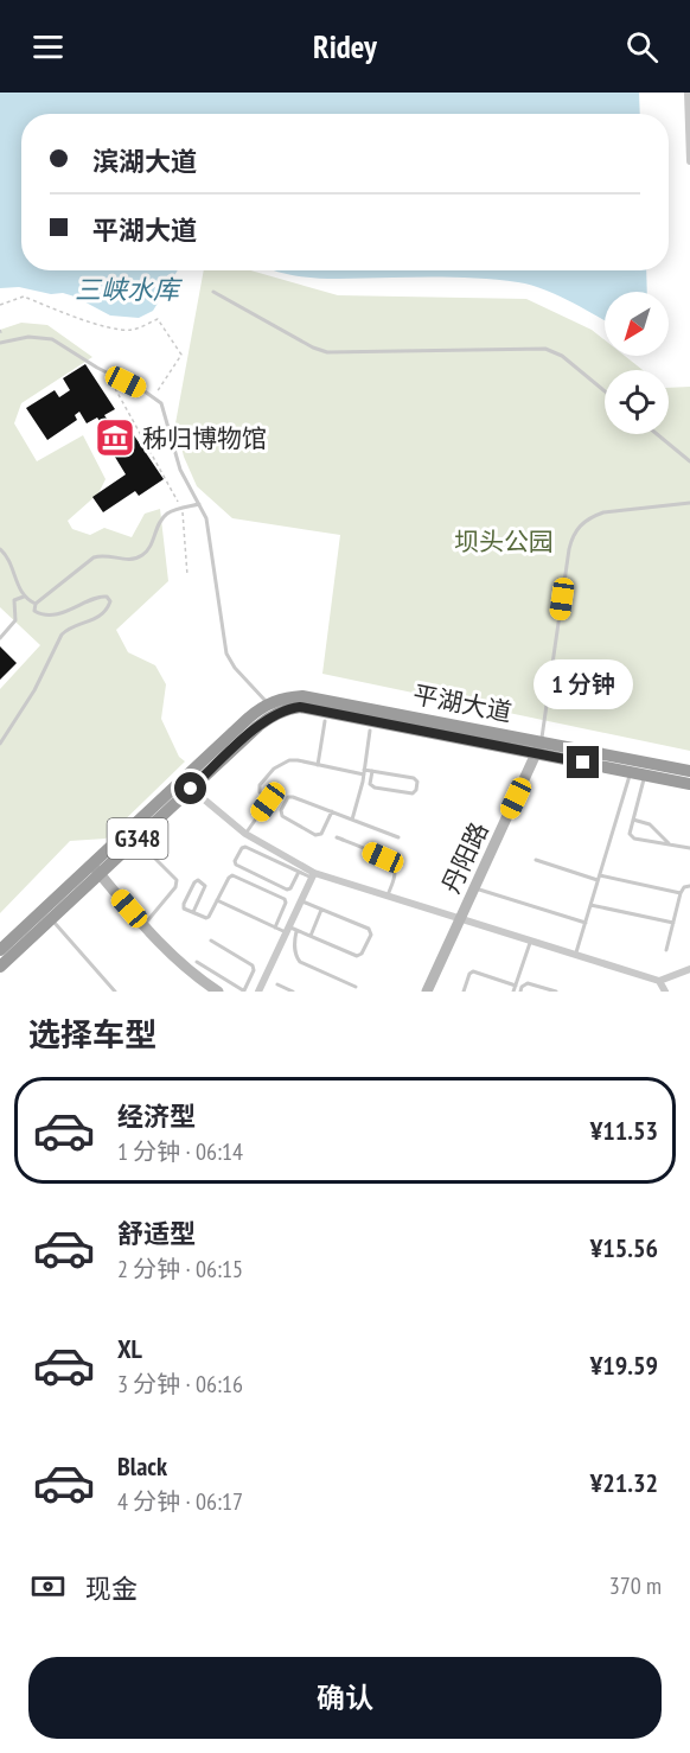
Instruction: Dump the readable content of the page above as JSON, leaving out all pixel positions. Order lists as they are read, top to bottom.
{
  "streets": {
    "highway": ["平湖大道", "G348"],
    "main road": ["丹阳路"]
  },
  "crossings": [
    ["平湖大道", "G348"],
    ["平湖大道", "丹阳路"]
  ],
  "water": ["三峡水库"],
  "parks": ["坝头公园"],
  "places": {
    "museum": ["秭归博物馆"]
  },
  "north": "bottom left",
  "page": {
    "header": "Ridey",
    "banner": ["滨湖大道", "平湖大道"],
    "bubble": "1 分钟",
    "heading": "选择车型",
    "list": [
      {
        "name": "经济型",
        "note": "1 分钟 · 06:14",
        "value": "¥11.53"
      },
      {
        "name": "舒适型",
        "note": "2 分钟 · 06:15",
        "value": "¥15.56"
      },
      {
        "name": "XL",
        "note": "3 分钟 · 06:16",
        "value": "¥19.59"
      },
      {
        "name": "Black",
        "note": "4 分钟 · 06:17",
        "value": "¥21.32"
      }
    ],
    "pay": ["现金", "370 m"],
    "buttons": "确认"
  }
}
